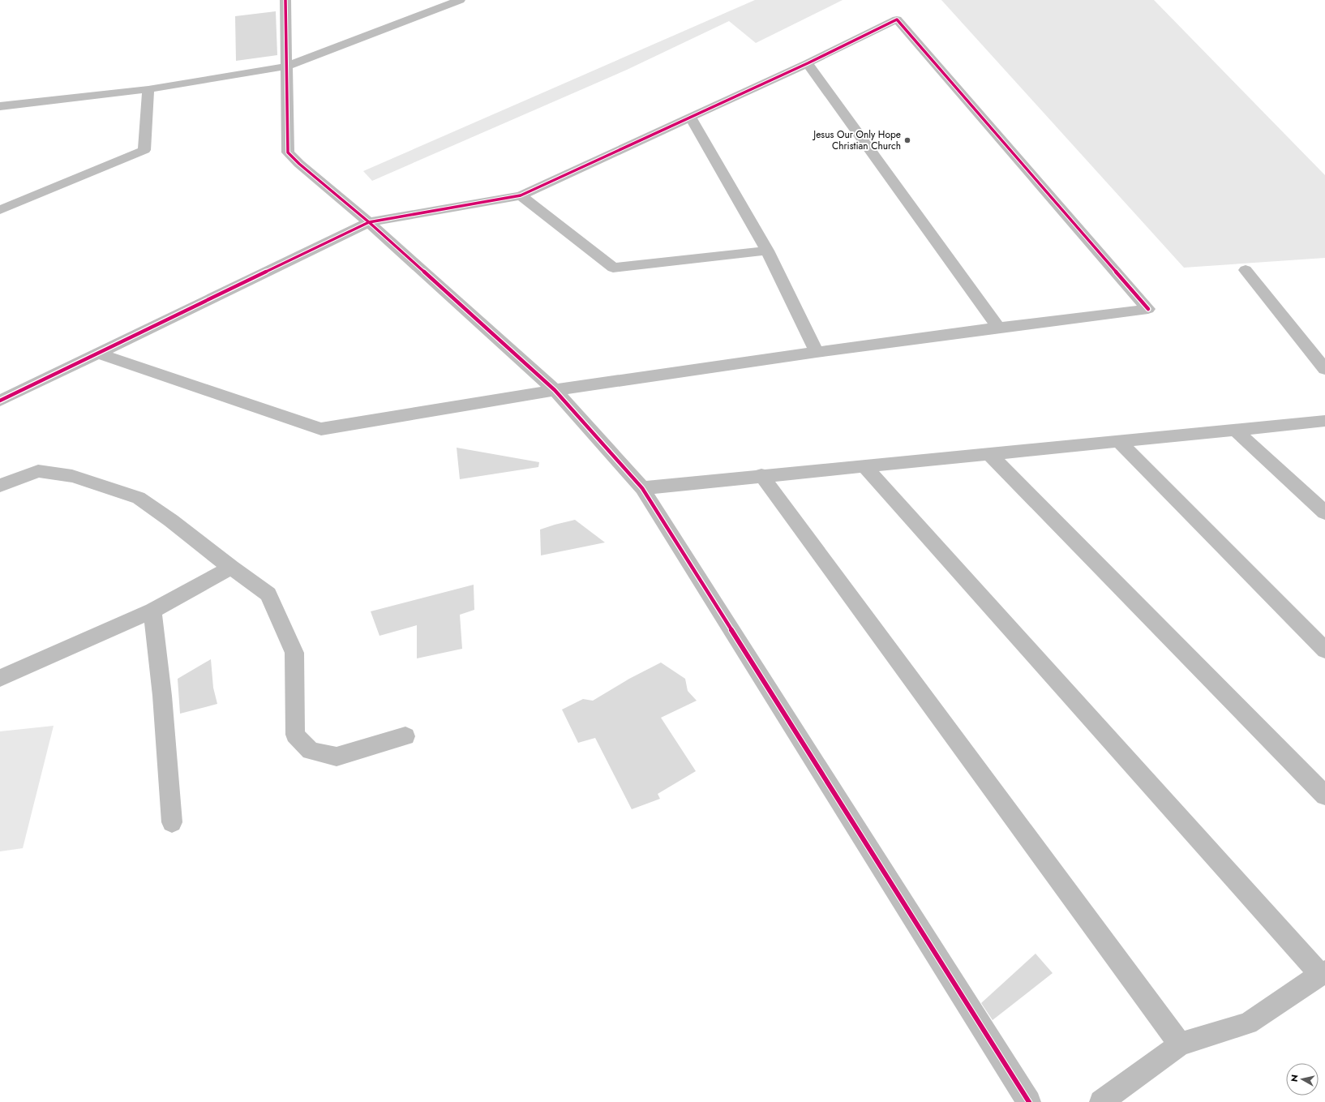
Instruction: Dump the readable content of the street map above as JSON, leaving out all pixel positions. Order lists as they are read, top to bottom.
{
  "places": ["Jesus Our Only Hope Christian Church"],
  "north": "left"
}
